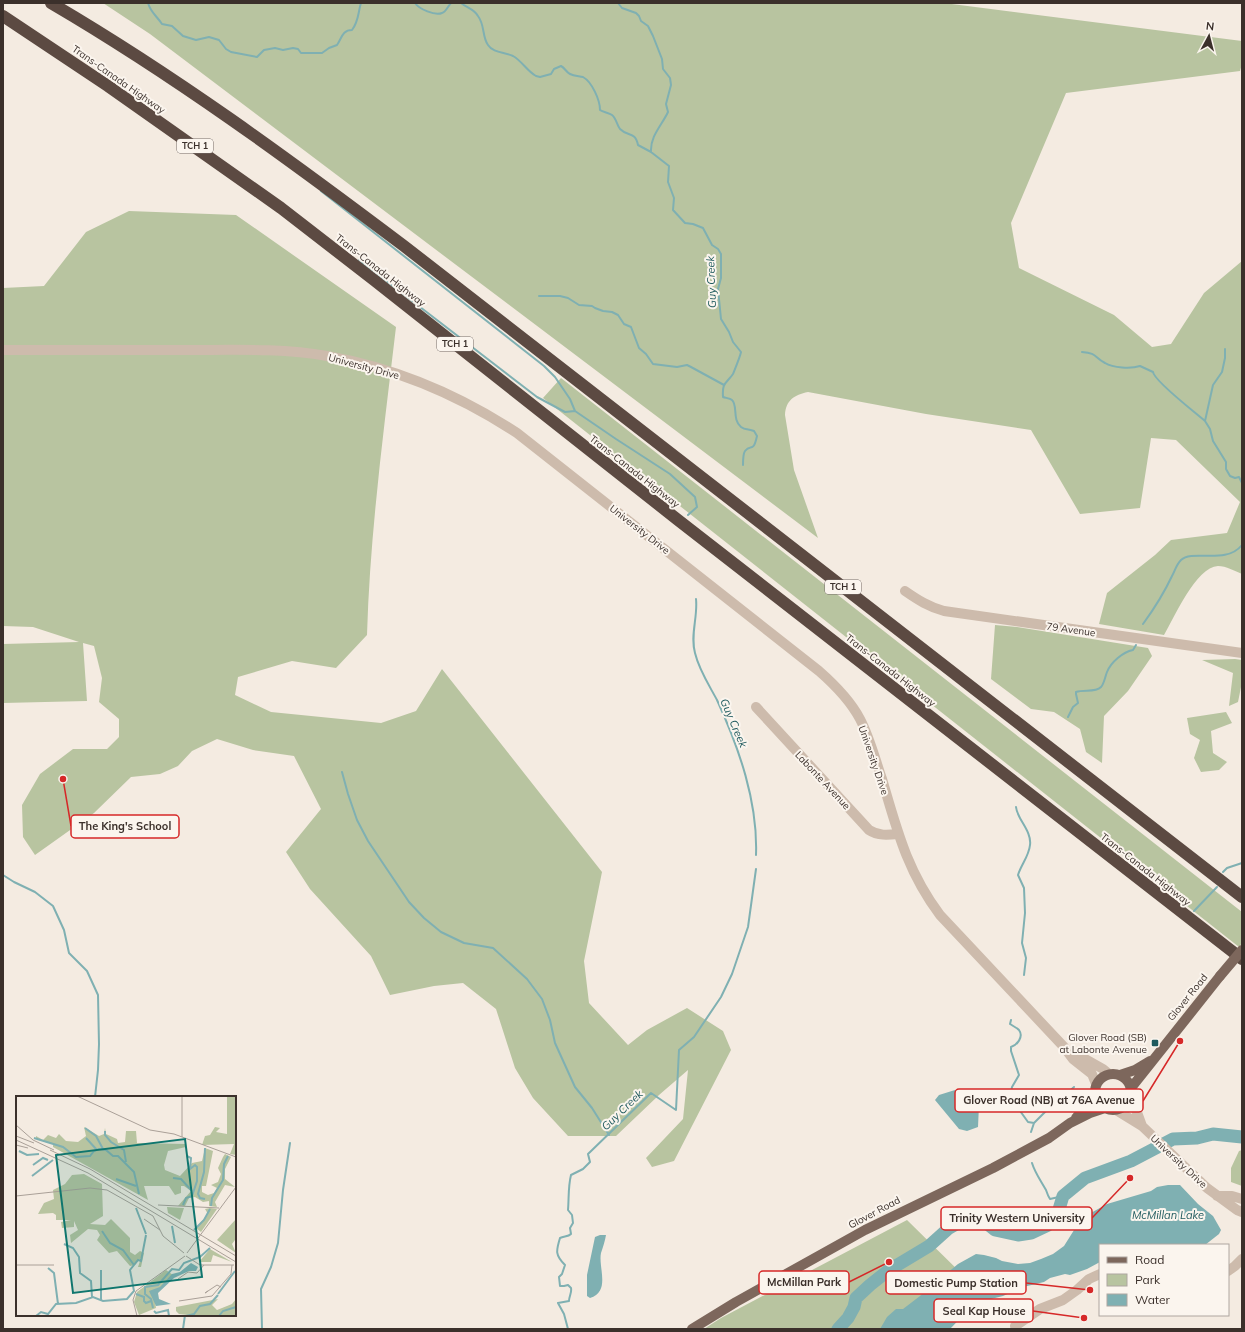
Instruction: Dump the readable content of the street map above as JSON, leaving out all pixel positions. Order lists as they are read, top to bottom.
{
  "streets": {
    "highway": ["Trans-Canada Highway", "TCH 1"],
    "main road": ["Glover Road"],
    "street": ["University Drive", "79 Avenue", "Labonte Avenue"]
  },
  "crossings": [
    ["University Drive", "Labonte Avenue"],
    ["University Drive", "Glover Road"]
  ],
  "water": ["Guy Creek", "McMillan Lake"],
  "places": {
    "other": [
      "The King's School",
      "Glover Road (NB) at 76A Avenue",
      "Trinity Western University",
      "McMillan Park",
      "Domestic Pump Station",
      "Seal Kap House"
    ],
    "transit": ["Glover Road (SB) at Labonte Avenue"]
  },
  "legend": ["Road", "Park", "Water"],
  "north": "top"
}
